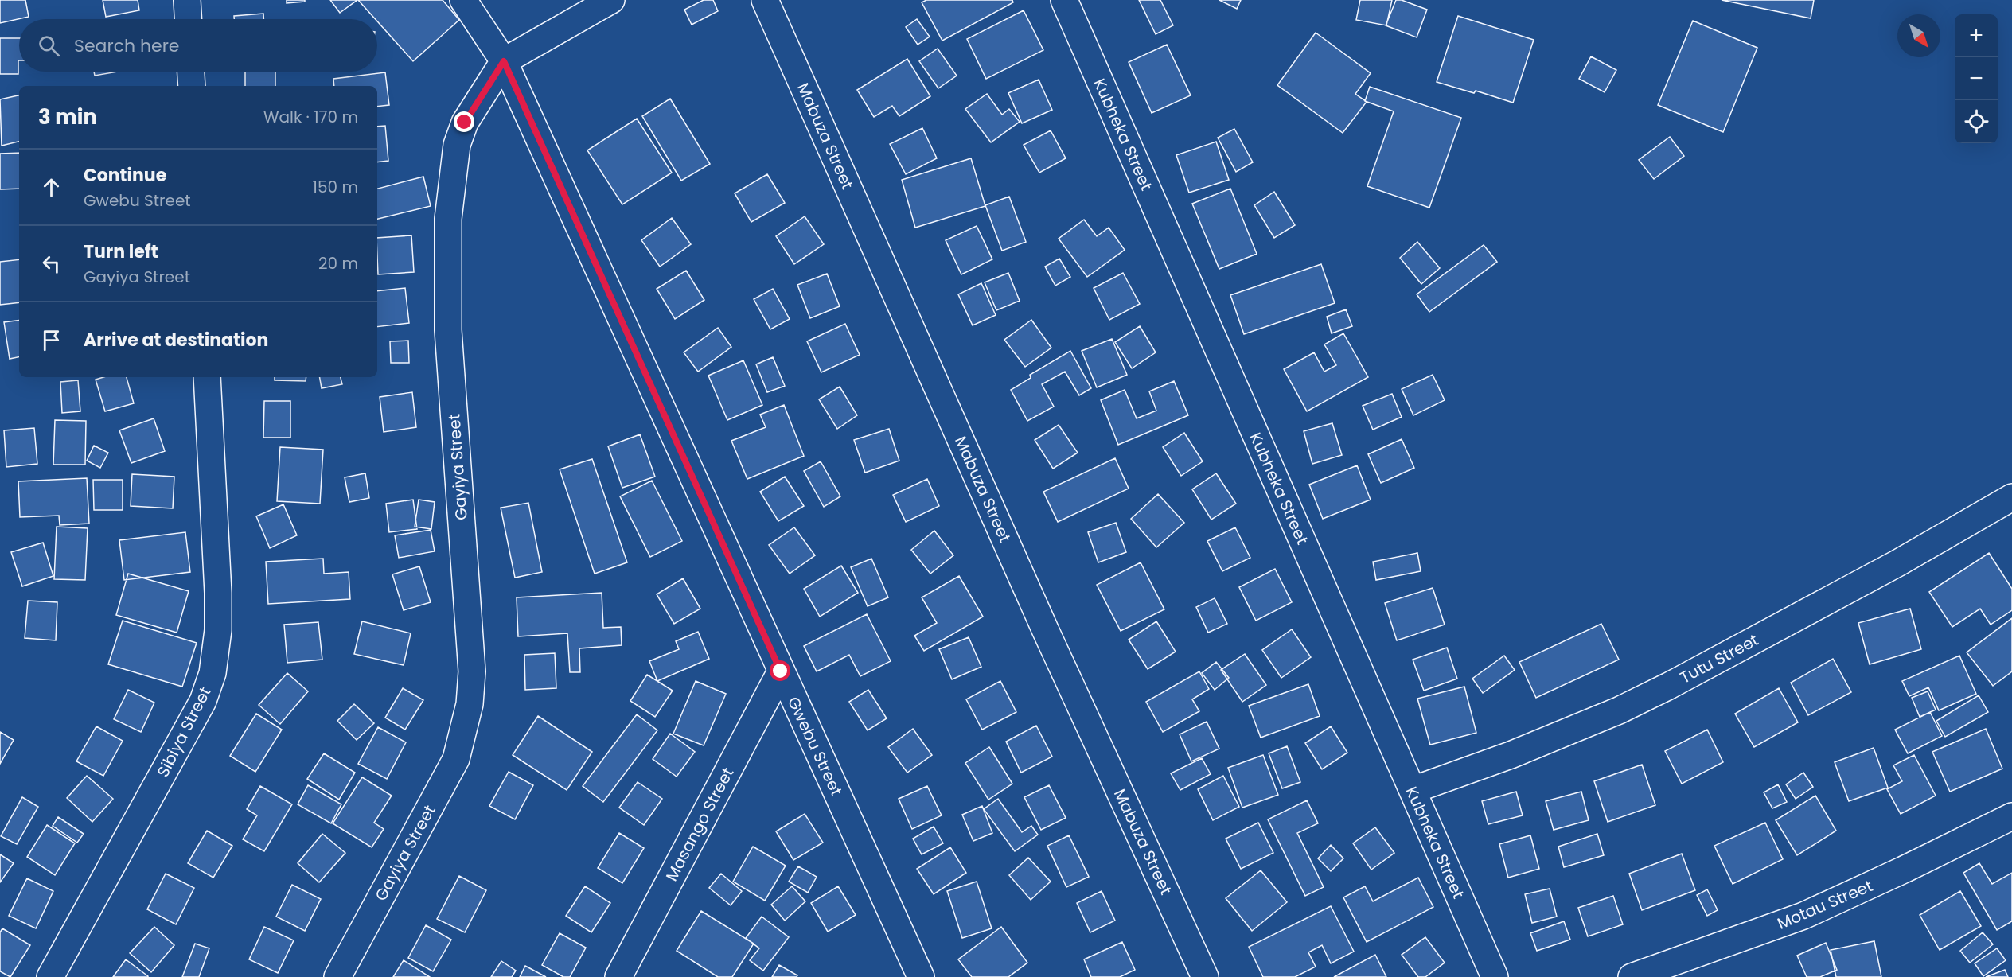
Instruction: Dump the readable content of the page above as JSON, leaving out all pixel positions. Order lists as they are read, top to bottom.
{
  "streets": {
    "street": [
      "Kubheka Street",
      "Mabuza Street",
      "Gayiya Street",
      "Tutu Street",
      "Sibiya Street",
      "Gwebu Street",
      "Masango Street",
      "Motau Street"
    ]
  },
  "crossings": [
    ["Kubheka Street", "Tutu Street"],
    ["Gayiya Street", "Gwebu Street"],
    ["Gwebu Street", "Masango Street"]
  ],
  "north": "bottom right",
  "page": {
    "map_buttons": ["+", "−"],
    "search": "Search here",
    "heading": ["3 min", "Walk · 170 m"],
    "list": [
      ["Continue", "Gwebu Street", "150 m"],
      ["Turn left", "Gayiya Street", "20 m"],
      "Arrive at destination"
    ]
  }
}
